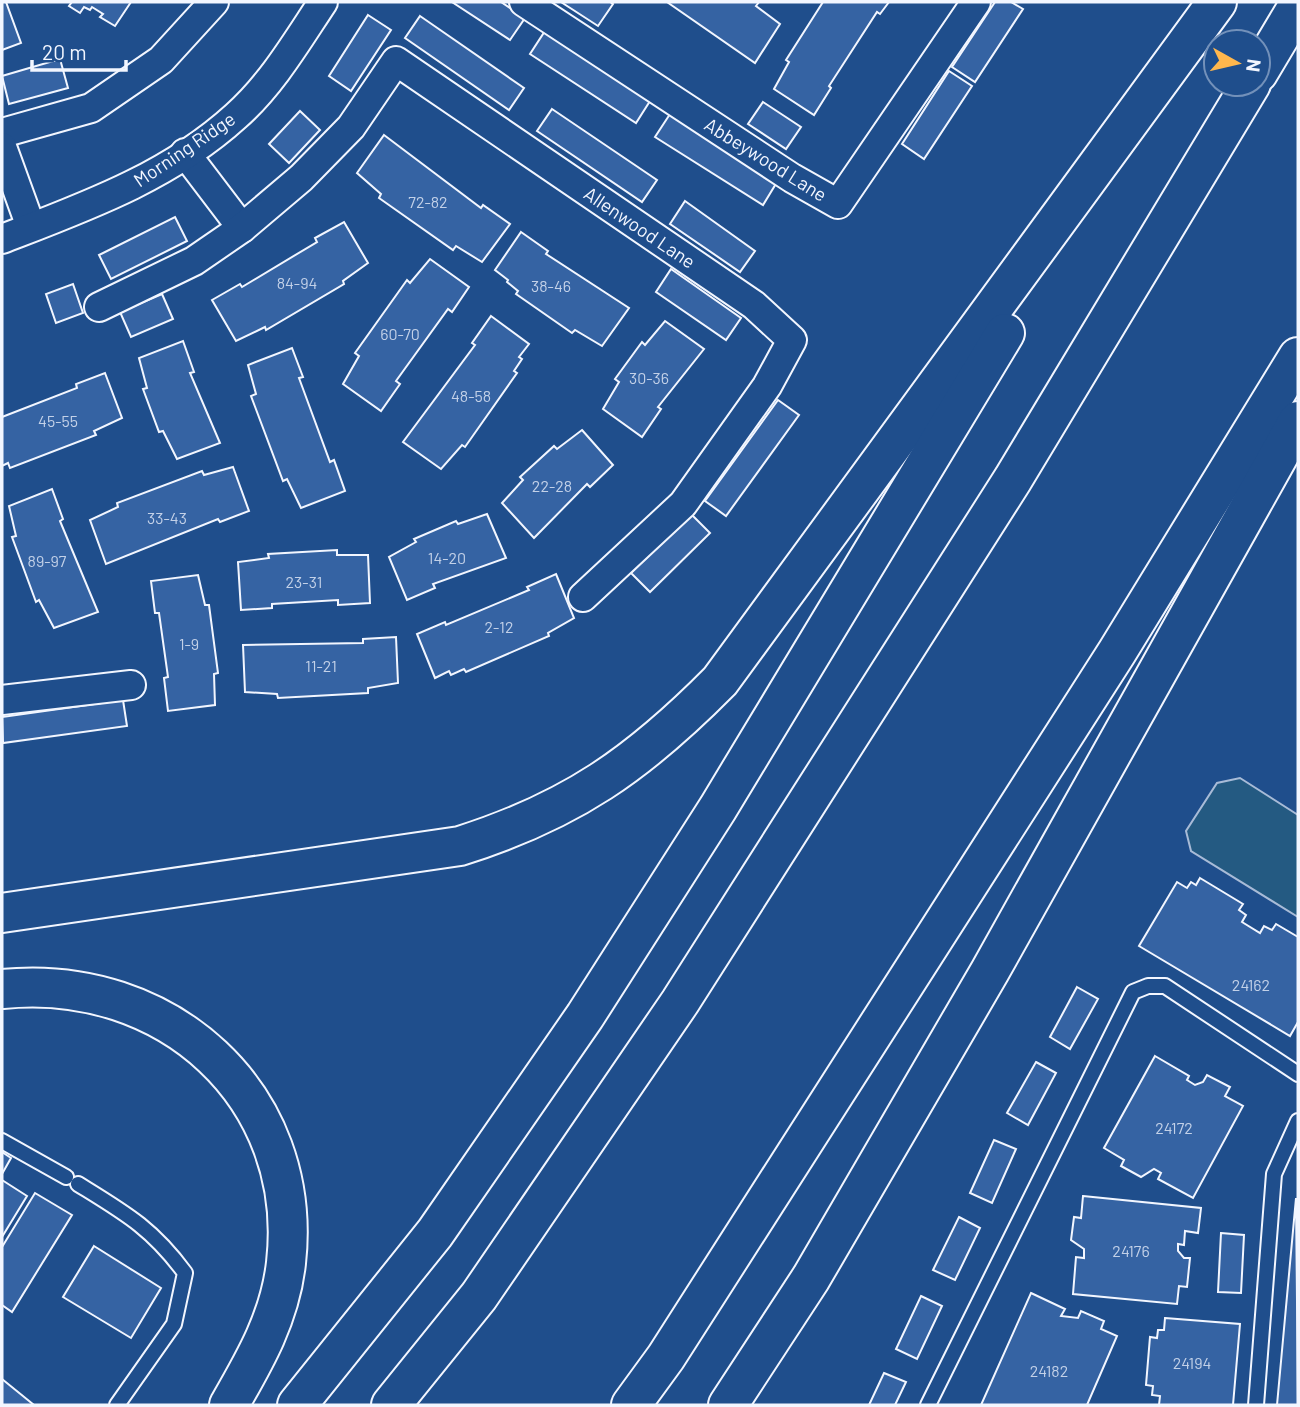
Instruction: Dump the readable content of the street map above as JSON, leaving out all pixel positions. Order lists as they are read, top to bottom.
{
  "streets": {
    "street": ["Morning Ridge", "Abbeywood Lane", "Allenwood Lane"]
  },
  "house_numbers": [
    "72-82",
    "84-94",
    "38-46",
    "60-70",
    "30-36",
    "48-58",
    "45-55",
    "22-28",
    "33-43",
    "14-20",
    "89-97",
    "23-31",
    "2-12",
    "1-9",
    "11-21",
    "24162",
    "24172",
    "24176",
    "24194",
    "24182"
  ],
  "scale_bar": "20 m",
  "north": "right"
}
